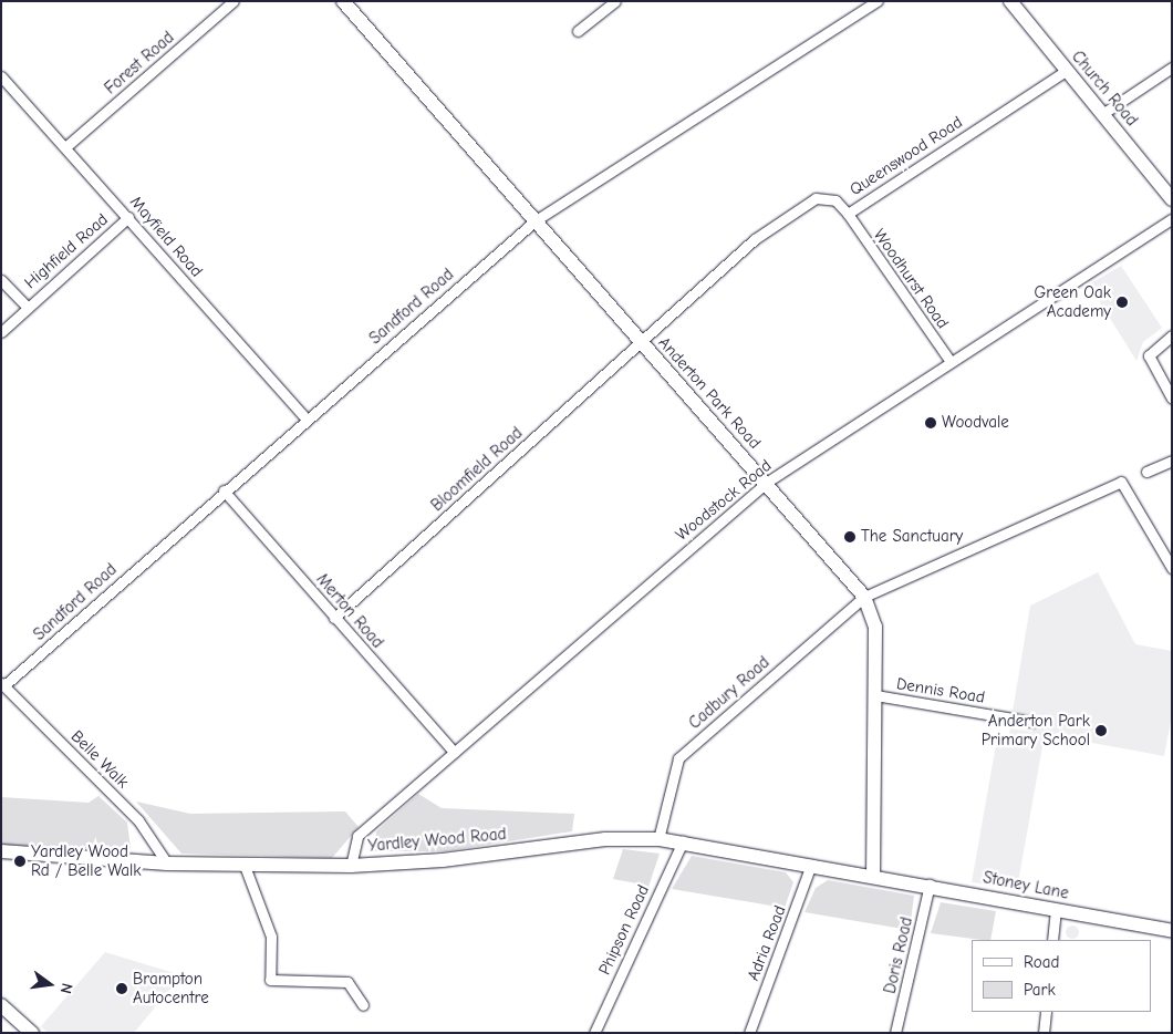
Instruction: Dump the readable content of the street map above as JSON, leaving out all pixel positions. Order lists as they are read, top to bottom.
{
  "streets": {
    "street": [
      "Forest Road",
      "Church Road",
      "Queenswood Road",
      "Mayfield Road",
      "Highfield Road",
      "Woodhurst Road",
      "Sandford Road",
      "Anderton Park Road",
      "Bloomfield Road",
      "Woodstock Road",
      "Merton Road",
      "Dennis Road",
      "Cadbury Road",
      "Belle Walk",
      "Yardley Wood Road",
      "Stoney Lane",
      "Phipson Road",
      "Adria Road",
      "Doris Road"
    ]
  },
  "crossings": [
    ["Forest Road", "Mayfield Road"],
    ["Church Road", "Queenswood Road"],
    ["Queenswood Road", "Woodhurst Road"],
    ["Queenswood Road", "Anderton Park Road"],
    ["Queenswood Road", "Bloomfield Road"],
    ["Mayfield Road", "Highfield Road"],
    ["Mayfield Road", "Sandford Road"],
    ["Woodhurst Road", "Woodstock Road"],
    ["Sandford Road", "Anderton Park Road"],
    ["Sandford Road", "Merton Road"],
    ["Sandford Road", "Belle Walk"],
    ["Anderton Park Road", "Bloomfield Road"],
    ["Anderton Park Road", "Woodstock Road"],
    ["Anderton Park Road", "Dennis Road"],
    ["Anderton Park Road", "Cadbury Road"],
    ["Anderton Park Road", "Yardley Wood Road"],
    ["Anderton Park Road", "Stoney Lane"],
    ["Bloomfield Road", "Merton Road"],
    ["Woodstock Road", "Merton Road"],
    ["Woodstock Road", "Yardley Wood Road"],
    ["Cadbury Road", "Yardley Wood Road"],
    ["Belle Walk", "Yardley Wood Road"],
    ["Yardley Wood Road", "Stoney Lane"],
    ["Yardley Wood Road", "Phipson Road"],
    ["Yardley Wood Road", "Adria Road"],
    ["Stoney Lane", "Doris Road"]
  ],
  "places": [
    "Green Oak Academy",
    "Woodvale",
    "The Sanctuary",
    "Anderton Park Primary School",
    "Yardley Wood Rd / Belle Walk",
    "Brampton Autocentre"
  ],
  "legend": ["Road", "Park"],
  "north": "right"
}
